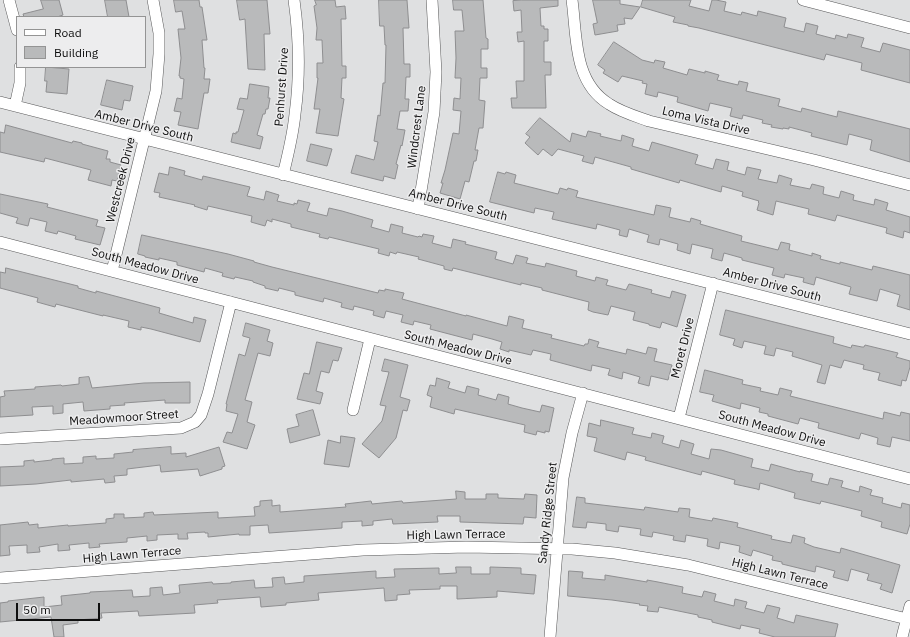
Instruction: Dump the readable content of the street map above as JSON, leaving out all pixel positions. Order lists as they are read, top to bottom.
{
  "streets": {
    "street": [
      "Penhurst Drive",
      "Loma Vista Drive",
      "Amber Drive South",
      "Windcrest Lane",
      "Westcreek Drive",
      "South Meadow Drive",
      "Moret Drive",
      "Meadowmoor Street",
      "Sandy Ridge Street",
      "High Lawn Terrace"
    ]
  },
  "crossings": [
    ["Penhurst Drive", "Amber Drive South"],
    ["Amber Drive South", "Windcrest Lane"],
    ["Amber Drive South", "Westcreek Drive"],
    ["Amber Drive South", "Moret Drive"],
    ["Westcreek Drive", "South Meadow Drive"],
    ["South Meadow Drive", "Moret Drive"],
    ["South Meadow Drive", "Meadowmoor Street"],
    ["South Meadow Drive", "Sandy Ridge Street"],
    ["Sandy Ridge Street", "High Lawn Terrace"]
  ],
  "legend": ["Road", "Building"],
  "scale_bar": "50 m"
}
